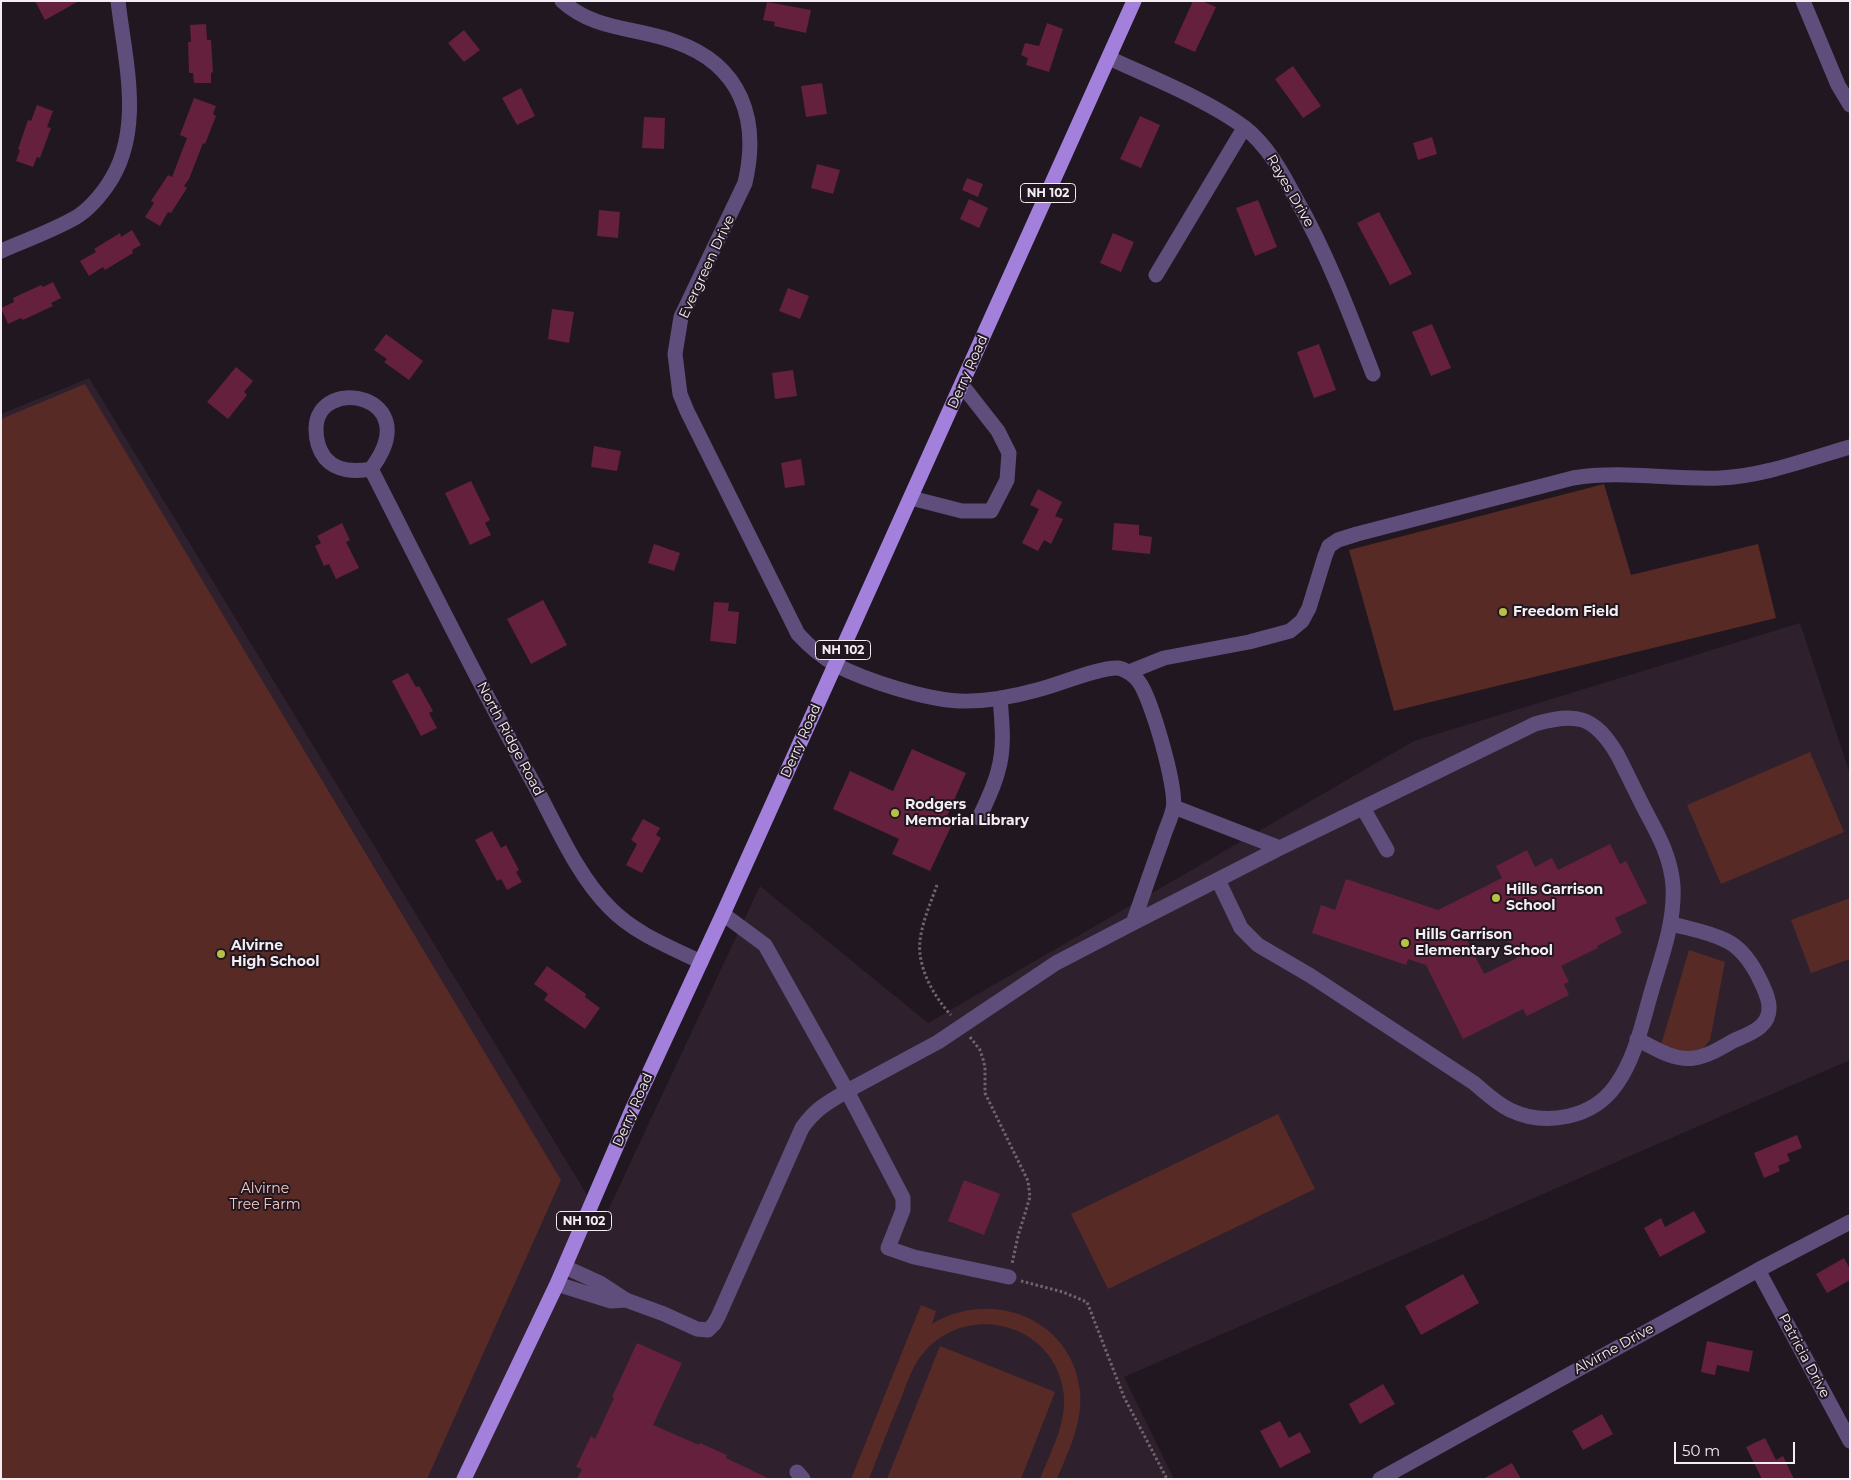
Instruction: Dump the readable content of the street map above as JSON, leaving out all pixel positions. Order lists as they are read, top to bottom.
{
  "streets": {
    "main road": ["NH 102", "Derry Road"],
    "street": [
      "Rayes Drive",
      "Evergreen Drive",
      "North Ridge Road",
      "Alvirne Drive",
      "Patricia Drive"
    ]
  },
  "crossings": [
    ["Rayes Drive", "Derry Road"],
    ["Evergreen Drive", "Derry Road"],
    ["Derry Road", "North Ridge Road"],
    ["Alvirne Drive", "Patricia Drive"]
  ],
  "parks": ["Alvirne Tree Farm"],
  "places": [
    "Freedom Field",
    "Rodgers Memorial Library",
    "Hills Garrison School",
    "Hills Garrison Elementary School",
    "Alvirne High School"
  ],
  "scale_bar": "50 m"
}
